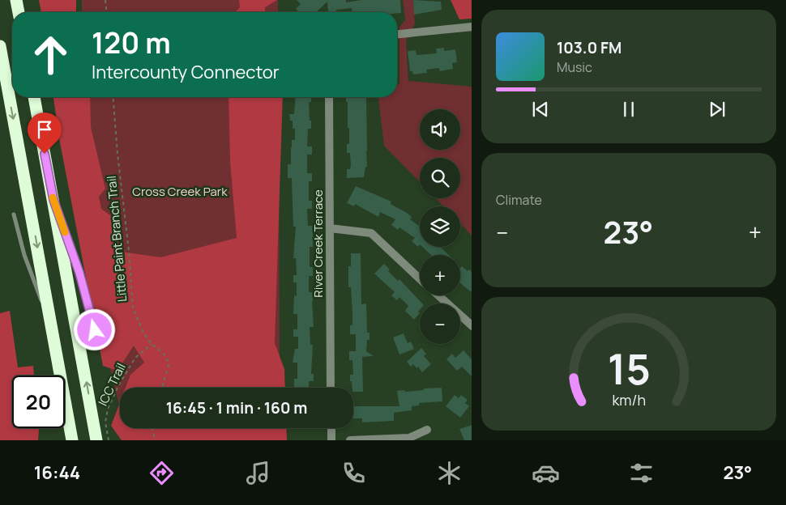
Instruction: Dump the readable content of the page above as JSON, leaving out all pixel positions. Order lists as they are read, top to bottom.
{
  "streets": {
    "street": ["River Creek Terrace"],
    "path": ["Little Paint Branch Trail", "ICC Trail"]
  },
  "crossings": [
    ["Little Paint Branch Trail", "ICC Trail"]
  ],
  "parks": ["Cross Creek Park"],
  "page": {
    "turn": ["120 m", "Intercounty Connector"],
    "song": ["103.0 FM", "Music"],
    "map_buttons": ["+", "−"],
    "tile": "Climate",
    "heat": ["−", "23°", "+"],
    "limit": "20",
    "trip": "16:45 · 1 min · 160 m",
    "tabs": ["16:44", "23°"],
    "gauge": ["15", "km/h"]
  }
}
